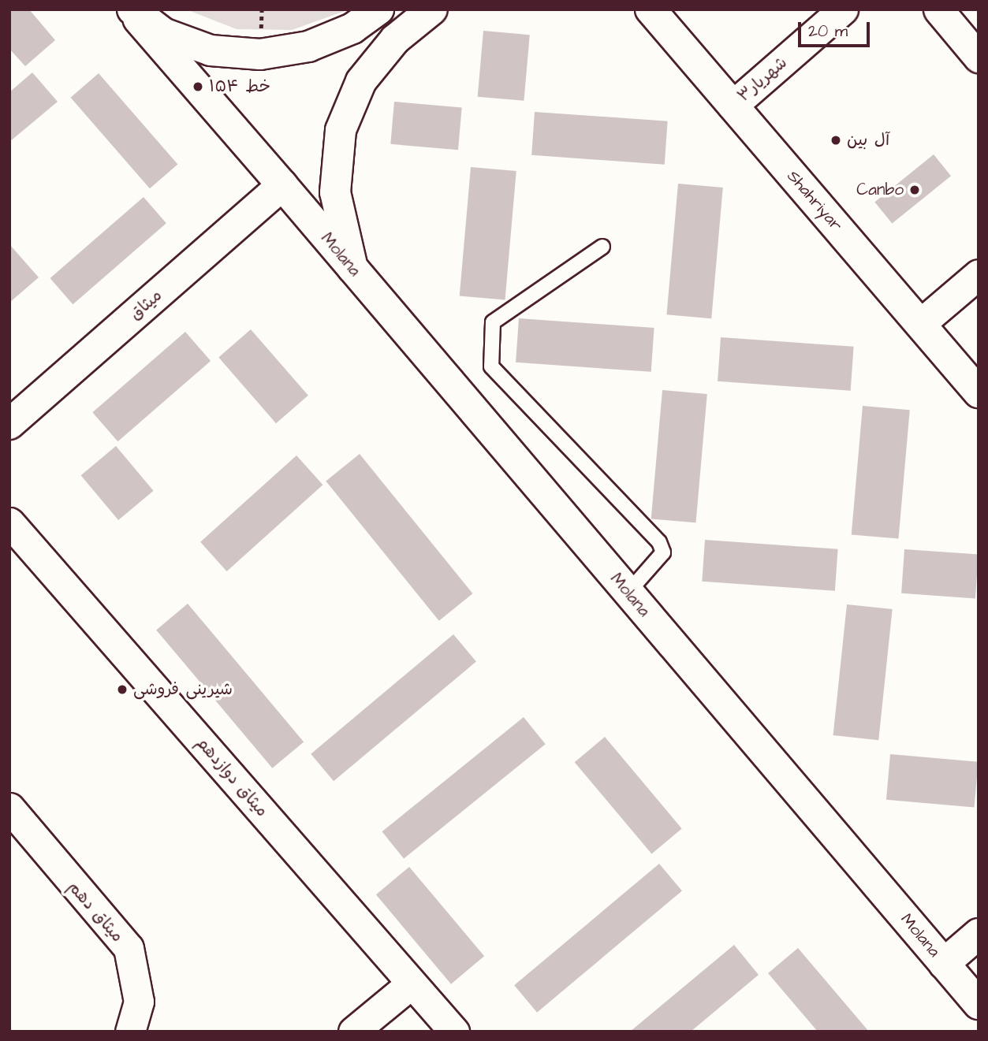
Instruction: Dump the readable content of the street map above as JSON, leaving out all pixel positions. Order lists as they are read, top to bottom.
{
  "streets": {
    "main road": ["Shahriyar", "Molana", "میثاق"],
    "street": ["شهریار۳", "میثاق دوازدهم", "میثاق دهم"]
  },
  "crossings": [
    ["شهریار۳", "Shahriyar"],
    ["Molana", "میثاق"]
  ],
  "places": [
    "خط ۱۵۴",
    "آل بین",
    "Canbo",
    "شیرینی فروشی"
  ],
  "scale_bar": "20 m"
}
